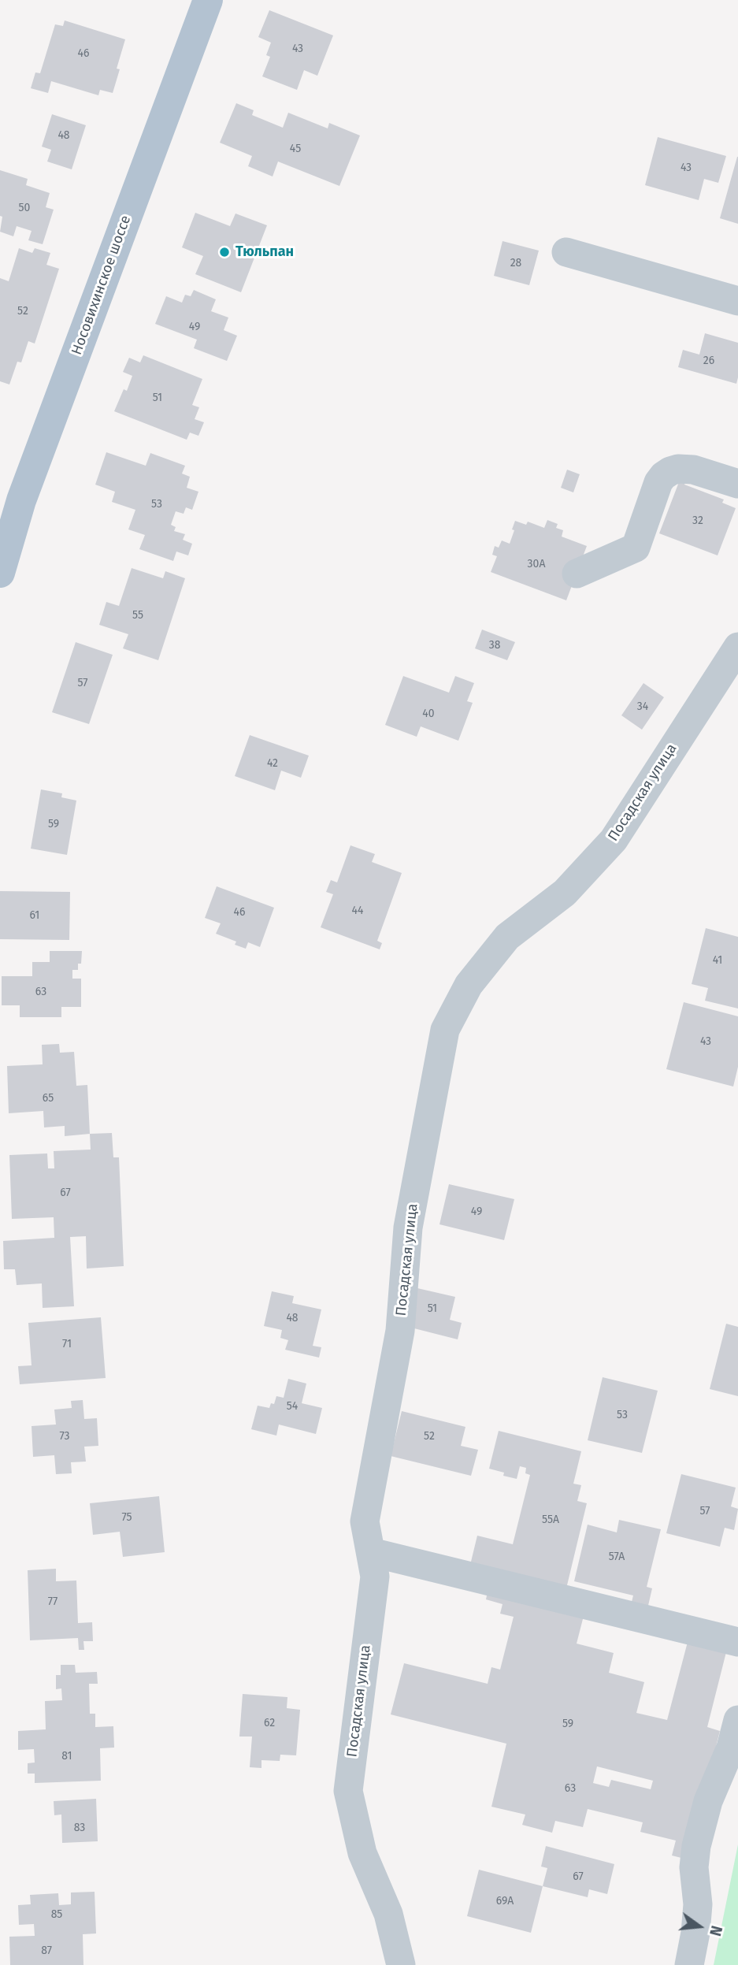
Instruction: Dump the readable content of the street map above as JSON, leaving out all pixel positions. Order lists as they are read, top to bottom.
{
  "streets": {
    "main road": ["Носовихинское шоссе"],
    "street": ["Посадская улица"]
  },
  "places": ["Тюльпан"],
  "house_numbers": [
    "43",
    "46",
    "48",
    "45",
    "43",
    "50",
    "28",
    "52",
    "49",
    "26",
    "51",
    "53",
    "32",
    "30А",
    "55",
    "38",
    "57",
    "34",
    "40",
    "42",
    "59",
    "44",
    "46",
    "61",
    "41",
    "63",
    "43",
    "65",
    "67",
    "49",
    "51",
    "48",
    "71",
    "54",
    "53",
    "73",
    "52",
    "57",
    "75",
    "55А",
    "57А",
    "77",
    "62",
    "59",
    "81",
    "63",
    "83",
    "67",
    "69А",
    "85",
    "87"
  ],
  "north": "right"
}
